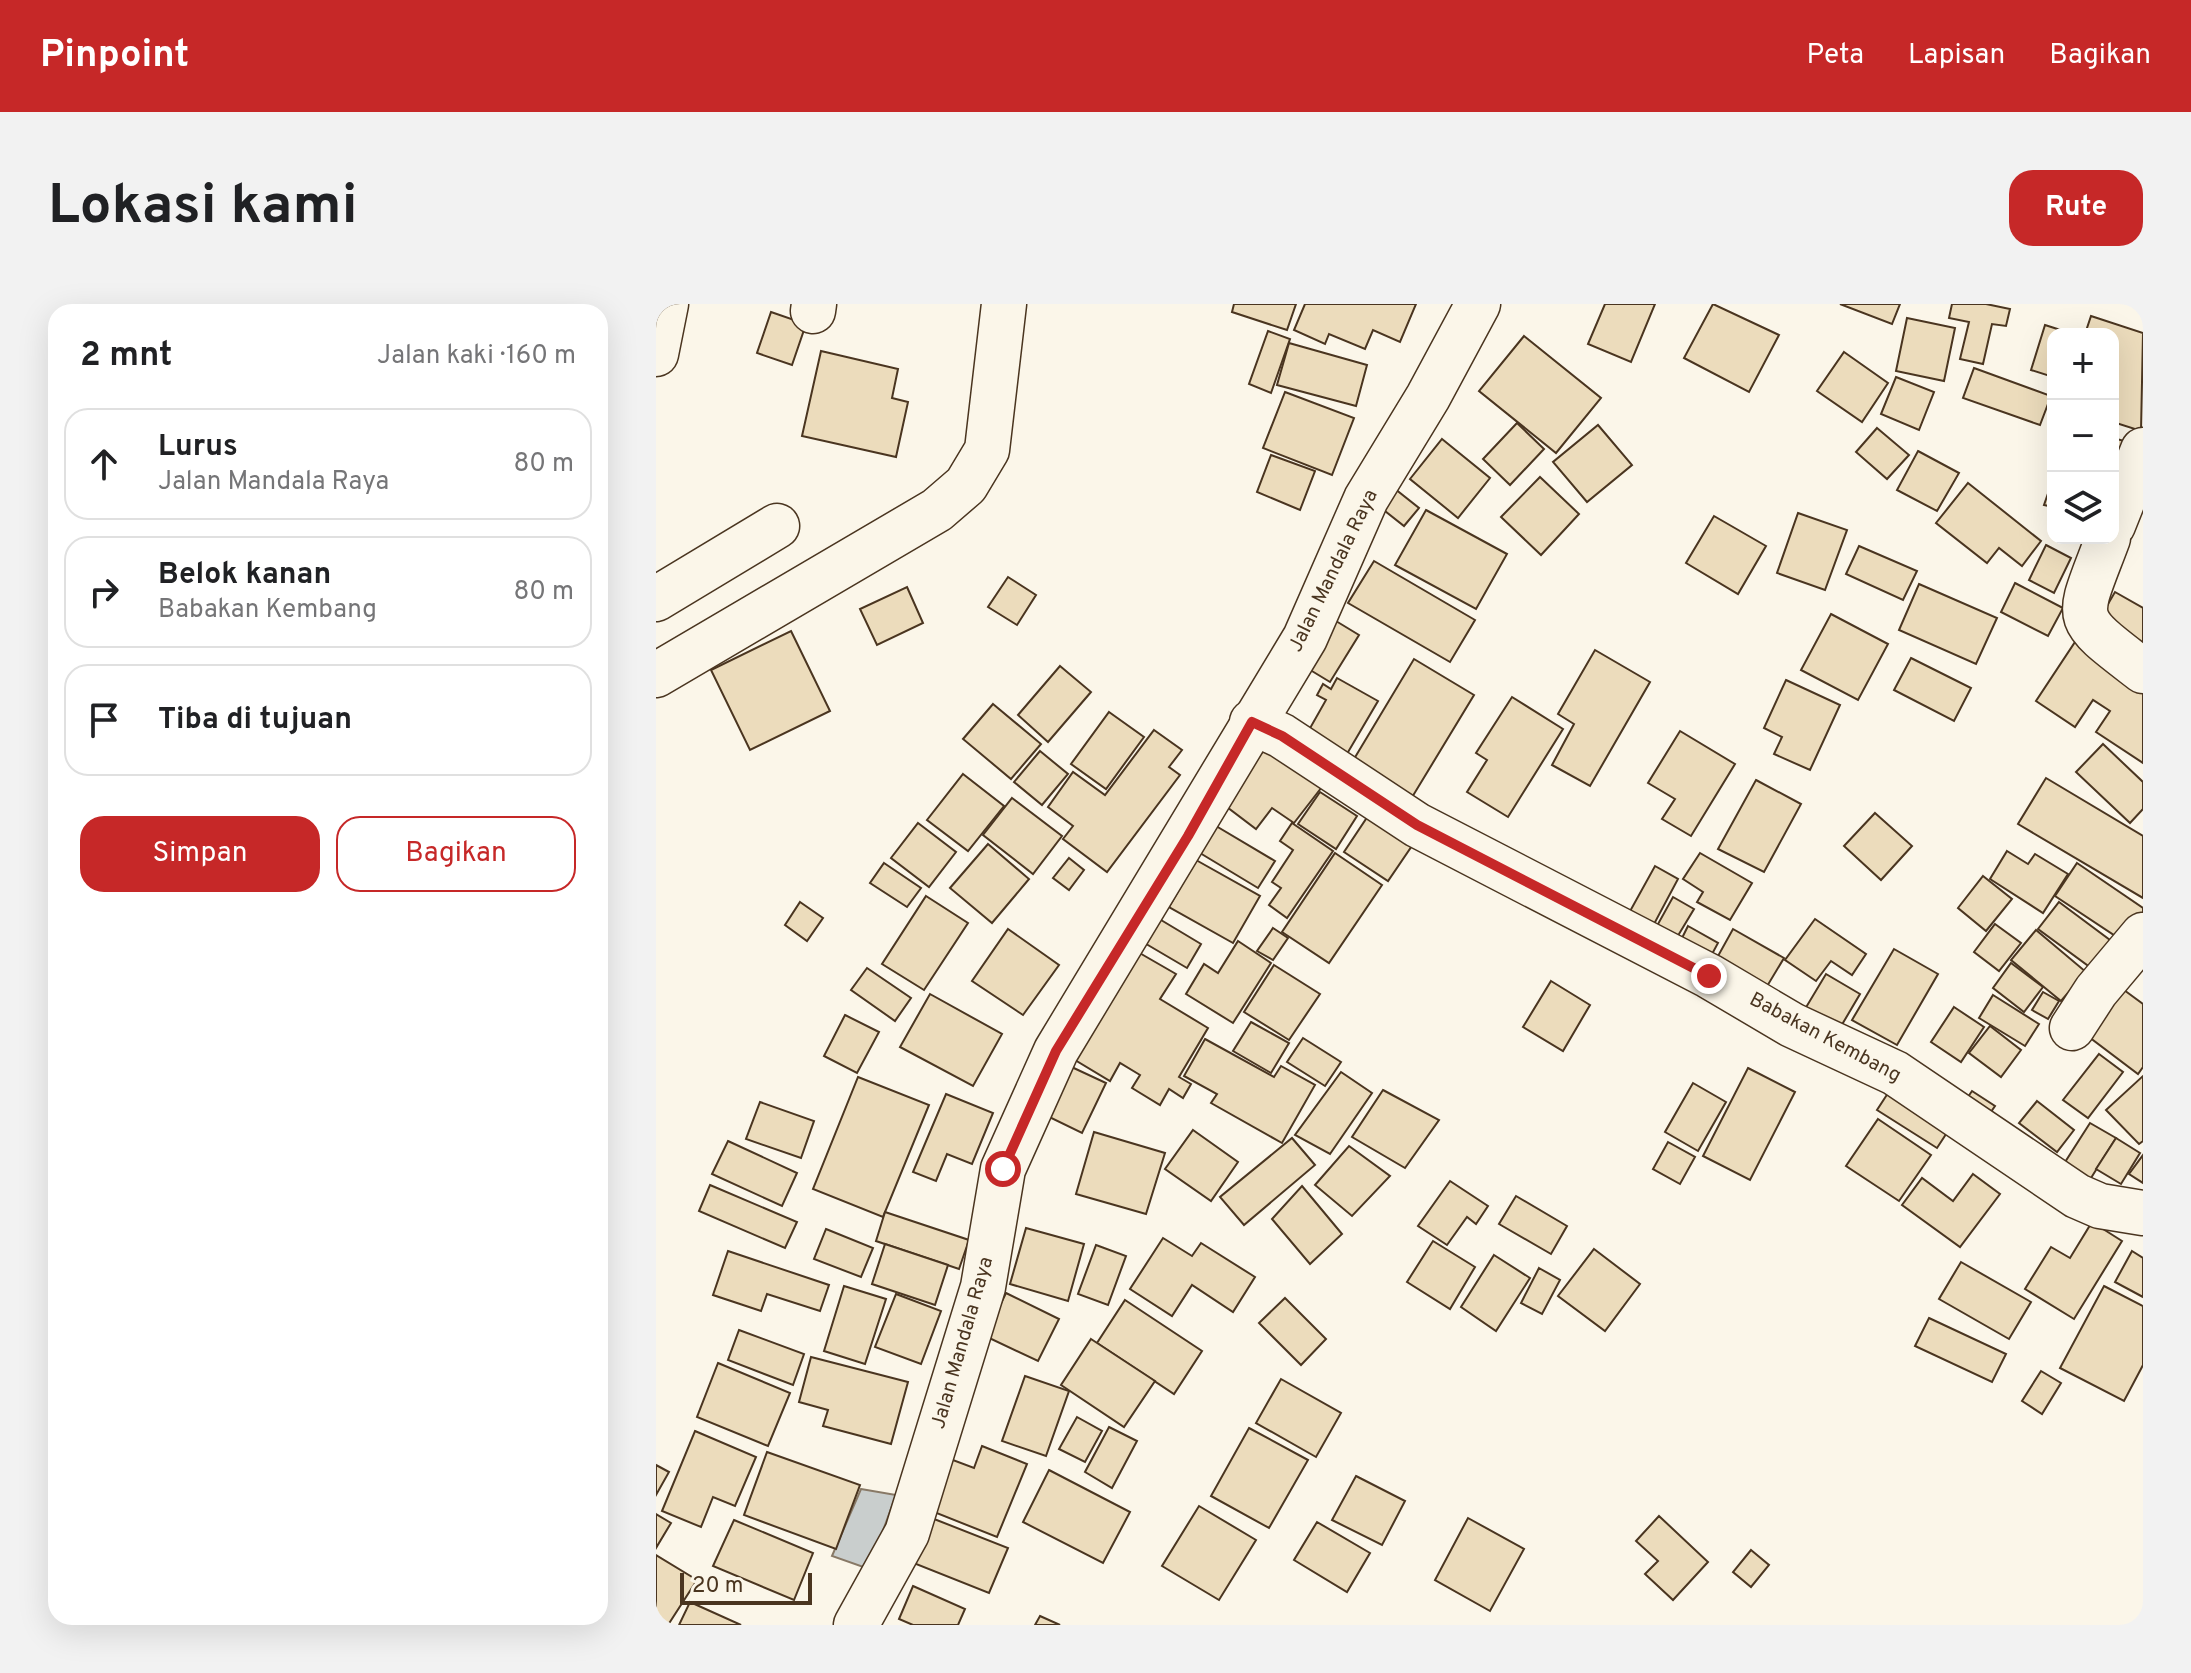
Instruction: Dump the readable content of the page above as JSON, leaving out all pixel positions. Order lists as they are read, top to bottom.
{
  "streets": {
    "street": ["Jalan Mandala Raya", "Babakan Kembang"]
  },
  "crossings": [
    ["Jalan Mandala Raya", "Babakan Kembang"]
  ],
  "scale_bar": "20 m",
  "page": {
    "header": "Pinpoint",
    "nav": ["Peta", "Lapisan", "Bagikan"],
    "buttons": [
      "Rute",
      ["Simpan", "Bagikan"]
    ],
    "title": "Lokasi kami",
    "heading": ["2 mnt", "Jalan kaki · 160 m"],
    "map_buttons": ["+", "−"],
    "list": [
      ["Lurus", "Jalan Mandala Raya", "80 m"],
      ["Belok kanan", "Babakan Kembang", "80 m"],
      "Tiba di tujuan"
    ],
    "scale": "20 m"
  }
}
